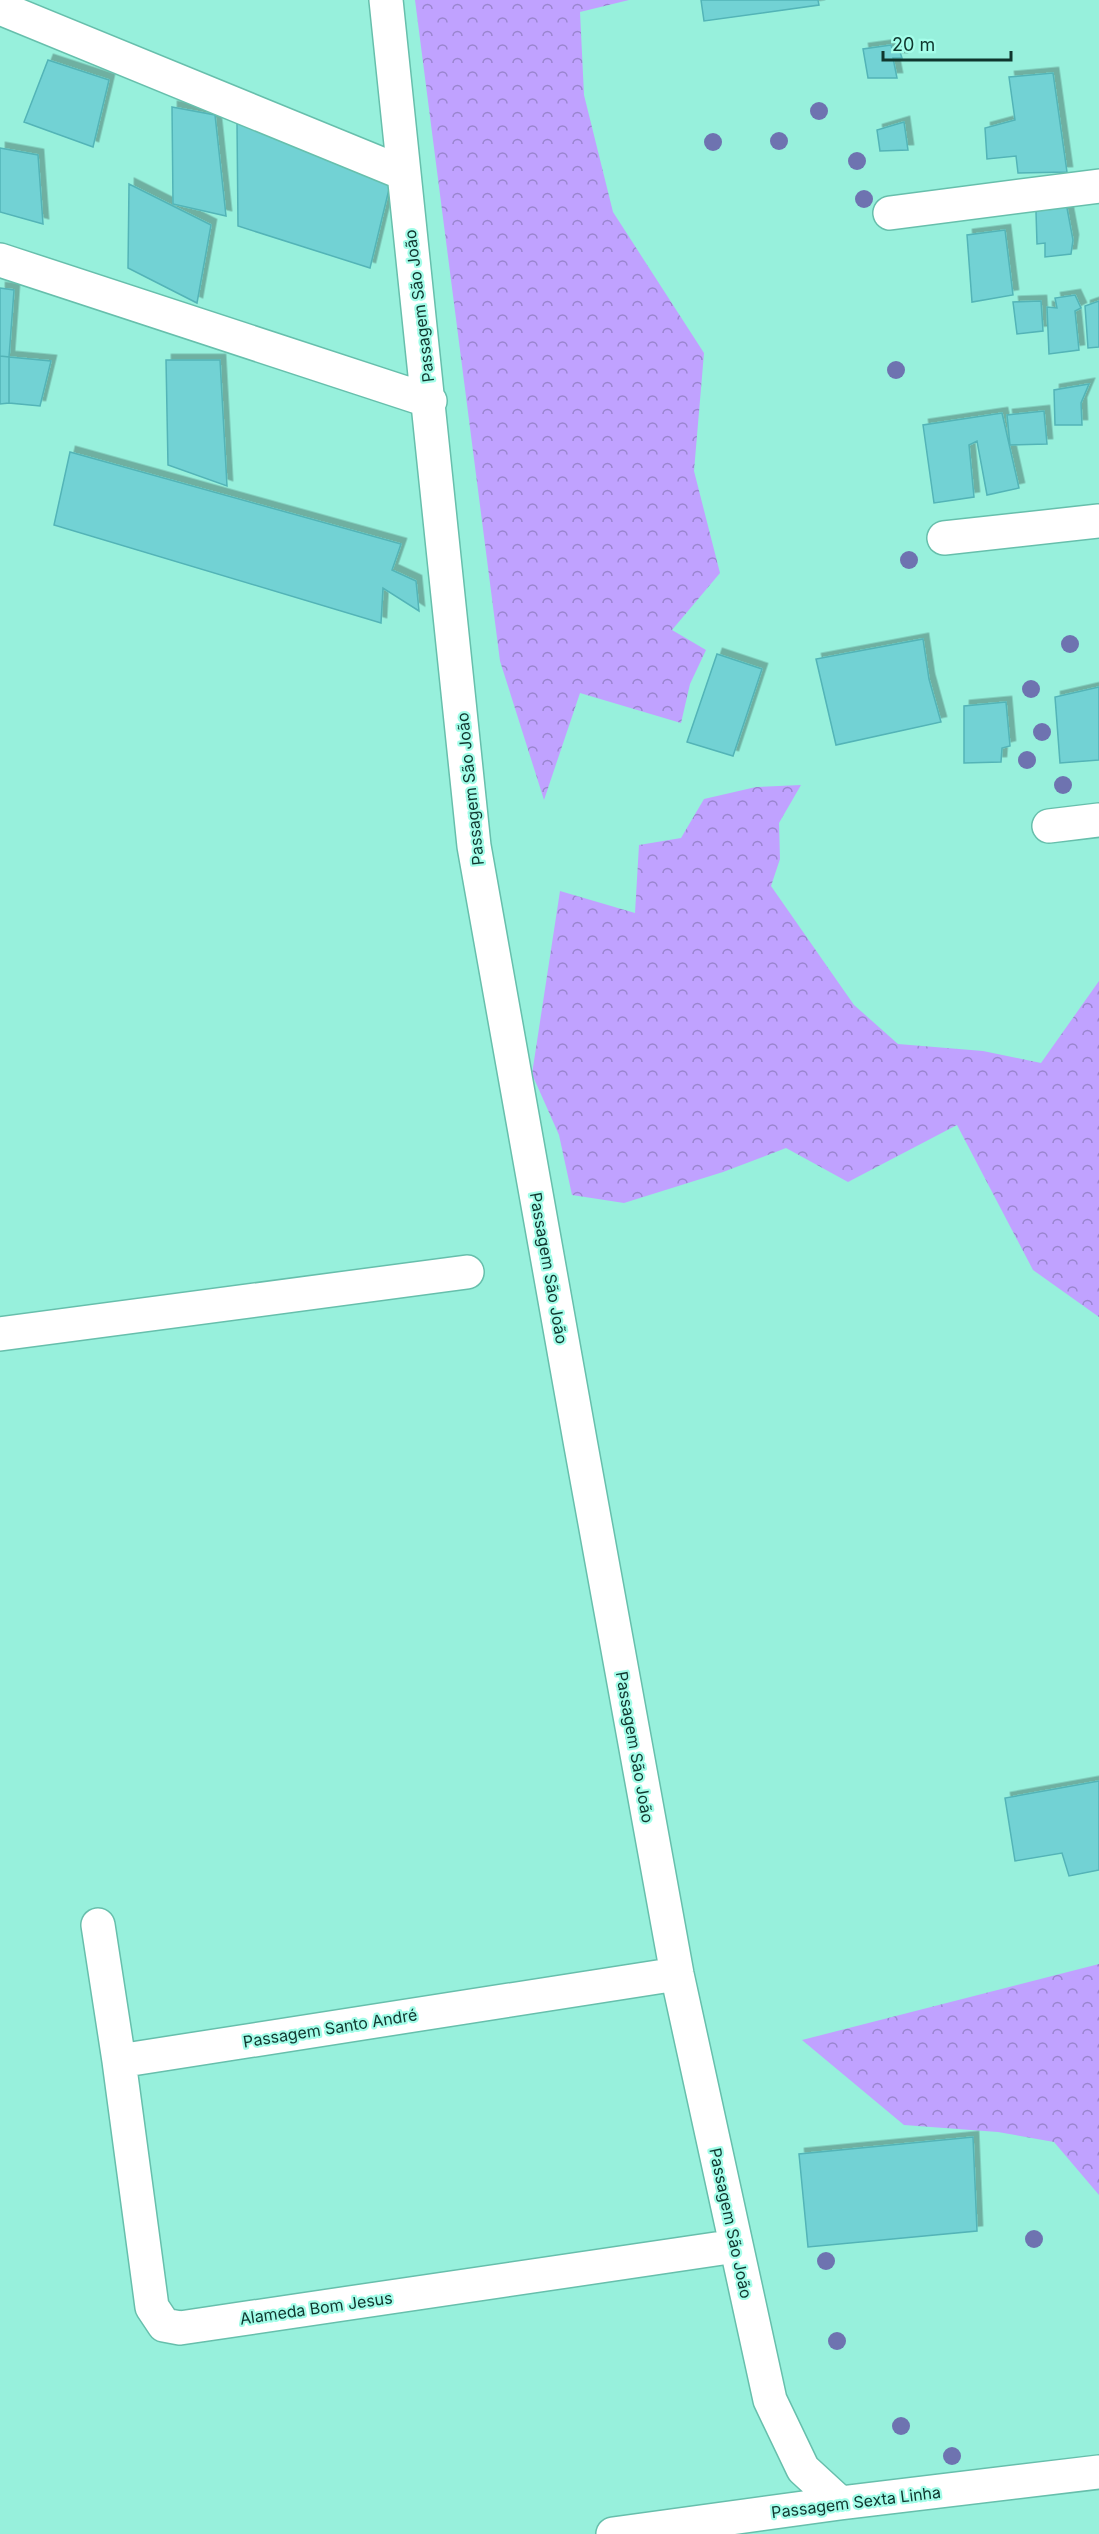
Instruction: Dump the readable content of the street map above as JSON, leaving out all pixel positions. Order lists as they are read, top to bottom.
{
  "streets": {
    "street": [
      "Passagem São João",
      "Passagem Santo André",
      "Alameda Bom Jesus",
      "Passagem Sexta Linha"
    ]
  },
  "crossings": [
    ["Passagem São João", "Passagem Santo André"],
    ["Passagem São João", "Alameda Bom Jesus"],
    ["Passagem São João", "Passagem Sexta Linha"],
    ["Passagem Santo André", "Alameda Bom Jesus"]
  ],
  "scale_bar": "20 m"
}
